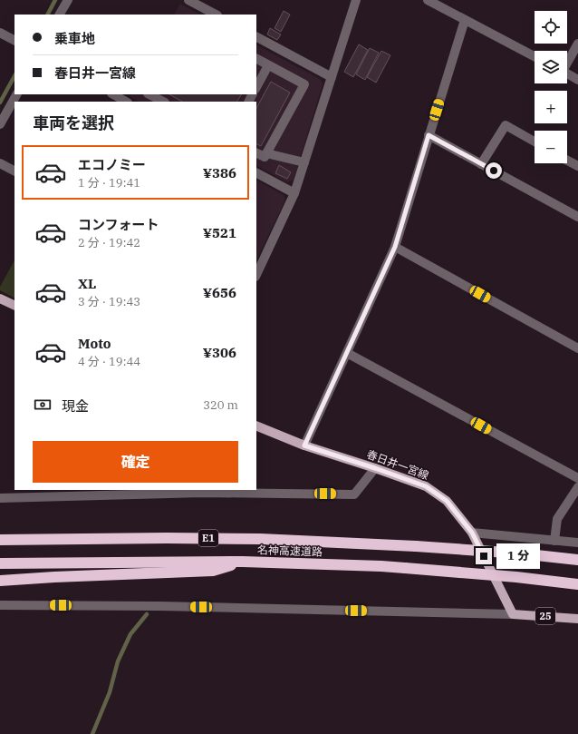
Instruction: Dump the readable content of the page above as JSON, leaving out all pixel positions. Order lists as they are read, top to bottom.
{
  "streets": {
    "highway": ["E1", "名神高速道路"],
    "main road": ["春日井一宮線", "25"]
  },
  "crossings": [
    ["春日井一宮線", "25"]
  ],
  "page": {
    "map_buttons": ["+", "−"],
    "banner": ["乗車地", "春日井一宮線"],
    "heading": "車両を選択",
    "list": [
      {
        "name": "エコノミー",
        "note": "1 分 · 19:41",
        "value": "¥386"
      },
      {
        "name": "コンフォート",
        "note": "2 分 · 19:42",
        "value": "¥521"
      },
      {
        "name": "XL",
        "note": "3 分 · 19:43",
        "value": "¥656"
      },
      {
        "name": "Moto",
        "note": "4 分 · 19:44",
        "value": "¥306"
      }
    ],
    "pay": ["現金", "320 m"],
    "buttons": "確定",
    "bubble": "1 分"
  }
}
